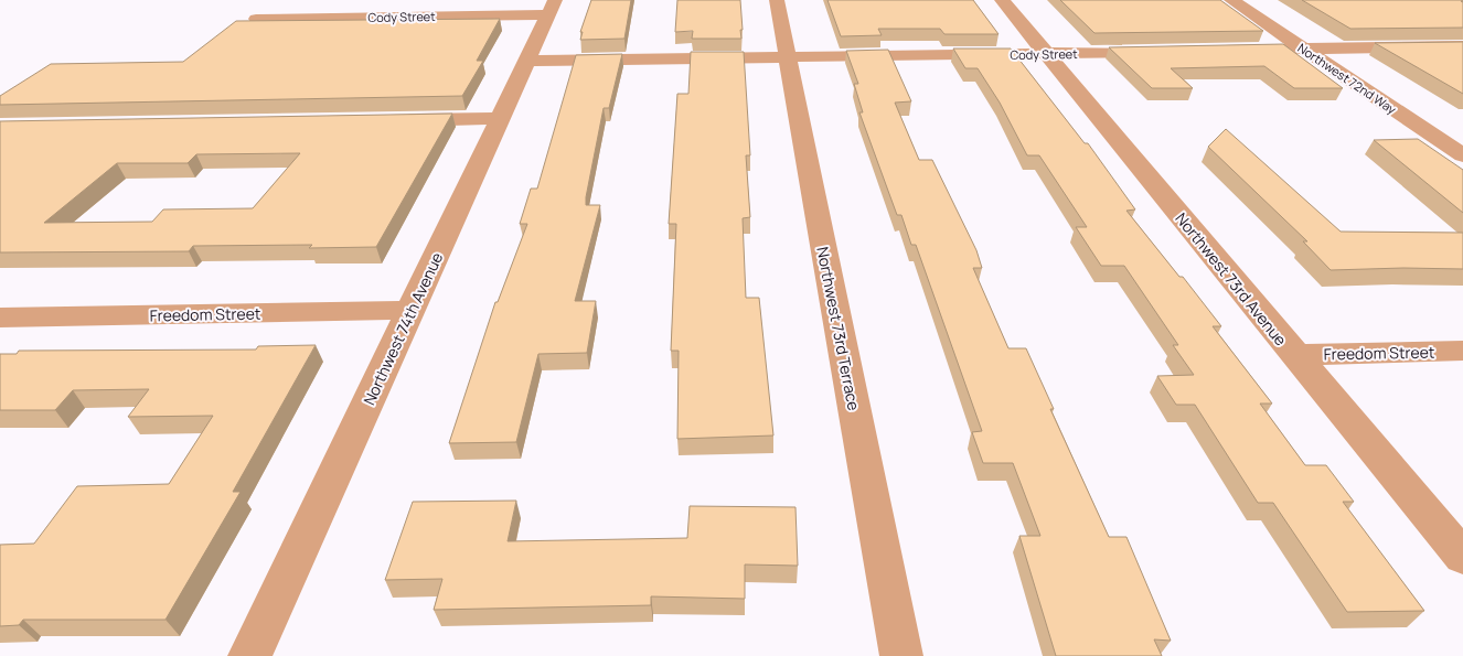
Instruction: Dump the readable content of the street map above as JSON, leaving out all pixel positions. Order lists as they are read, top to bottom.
{
  "streets": {
    "street": [
      "Cody Street",
      "Northwest 72nd Way",
      "Northwest 73rd Avenue",
      "Freedom Street",
      "Northwest 74th Avenue",
      "Northwest 73rd Terrace"
    ]
  },
  "crossings": [
    ["Cody Street", "Northwest 73rd Avenue"],
    ["Cody Street", "Northwest 74th Avenue"],
    ["Cody Street", "Northwest 73rd Terrace"],
    ["Northwest 73rd Avenue", "Freedom Street"],
    ["Freedom Street", "Northwest 74th Avenue"]
  ]
}
